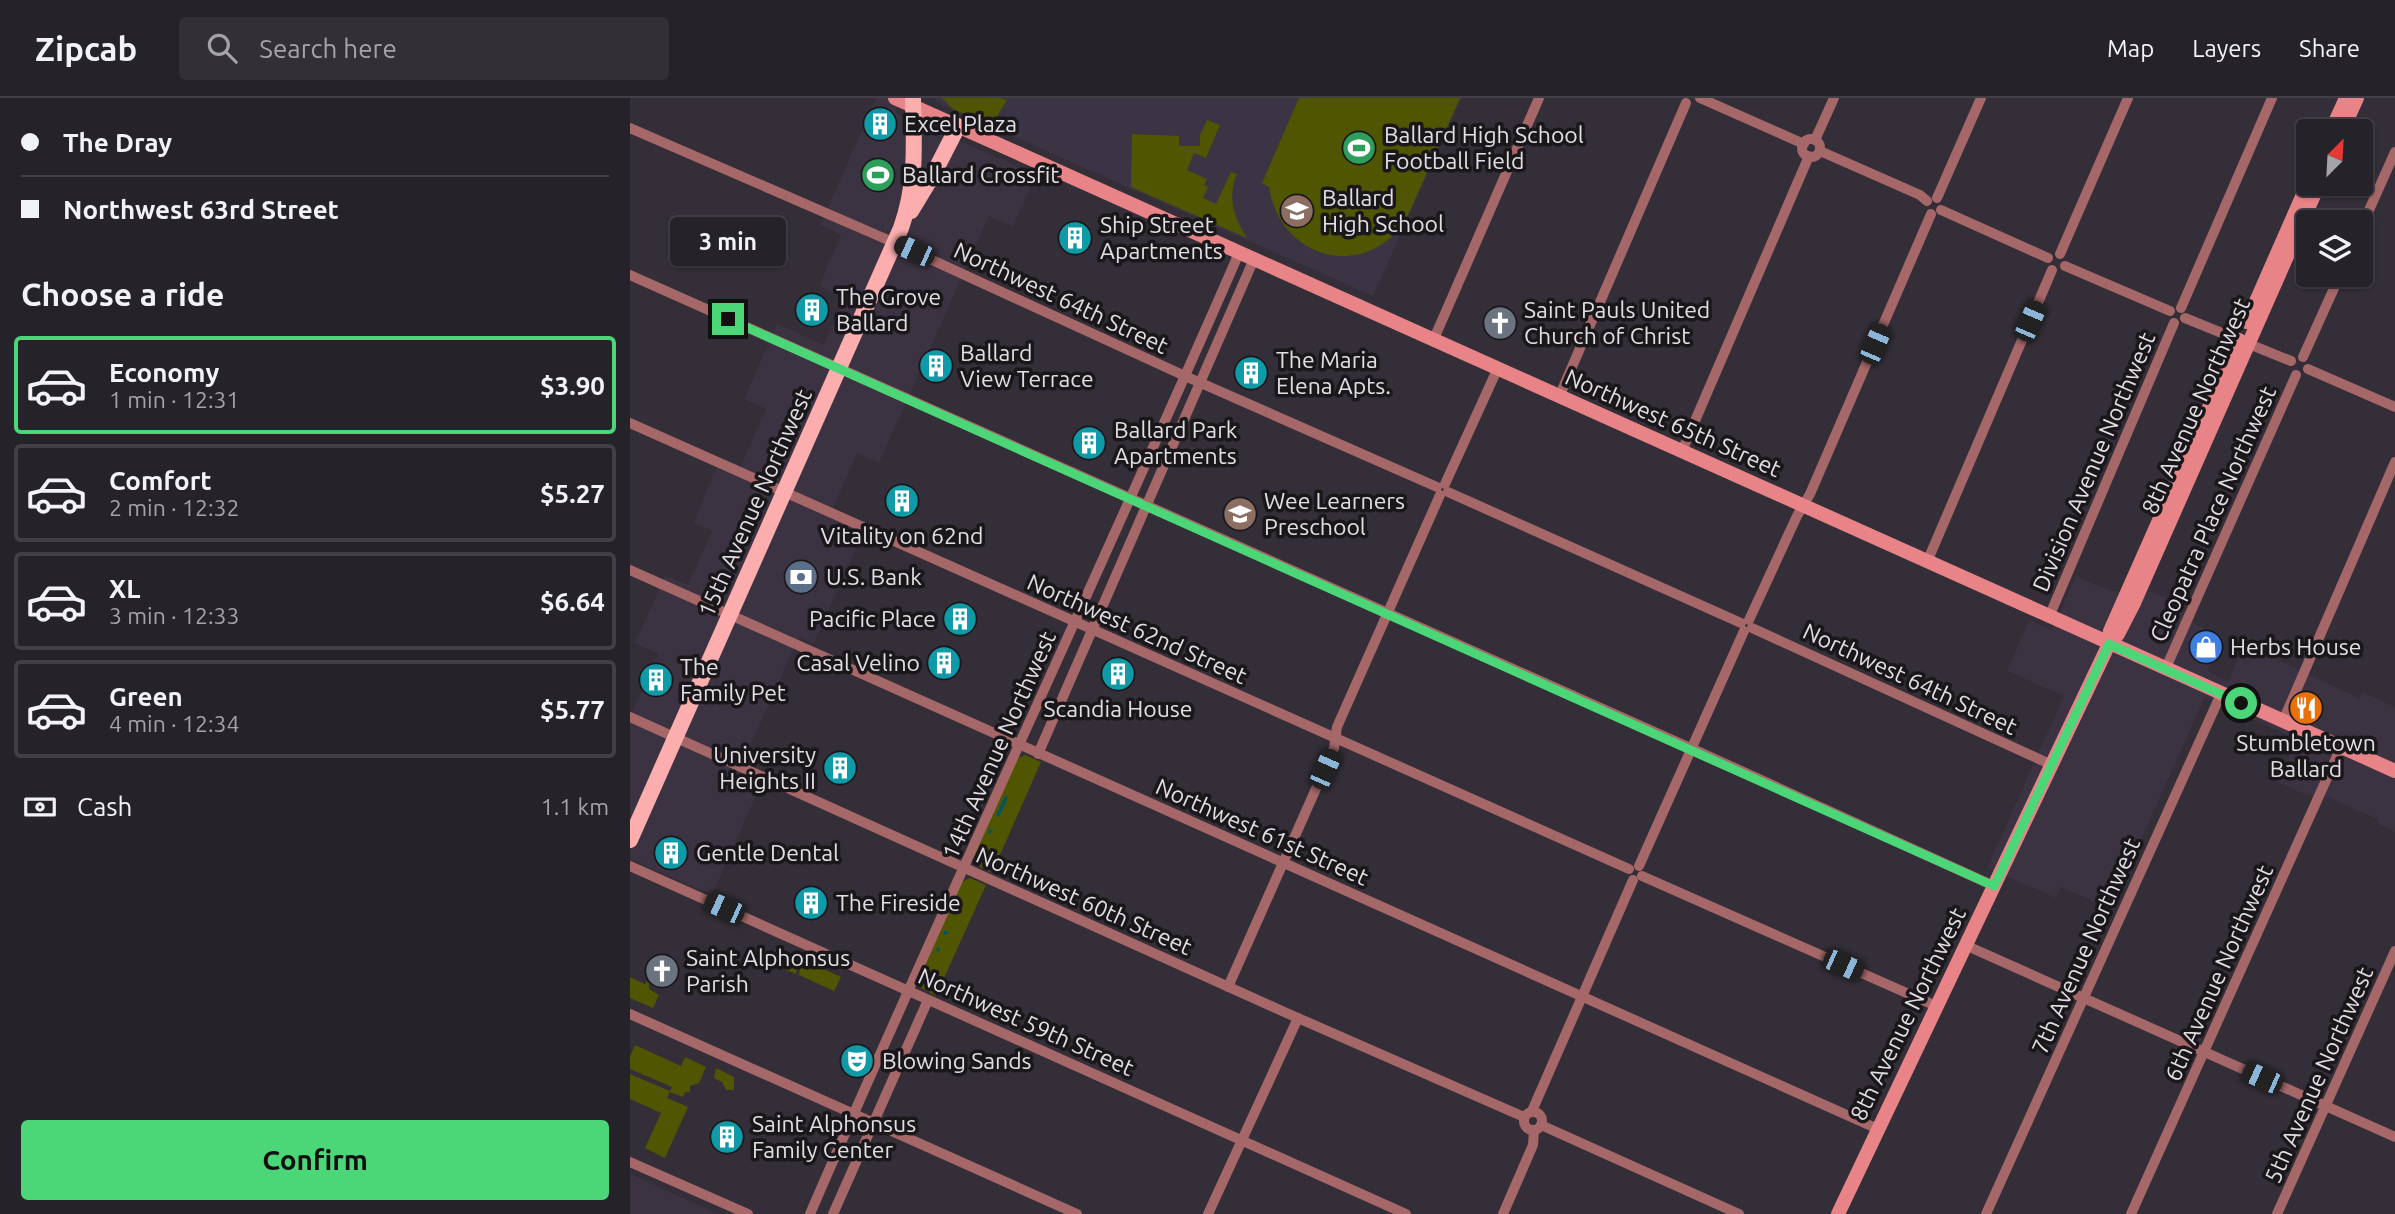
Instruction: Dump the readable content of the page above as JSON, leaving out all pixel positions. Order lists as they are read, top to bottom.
{
  "streets": {
    "main road": ["15th Avenue Northwest"],
    "street": [
      "Northwest 64th Street",
      "8th Avenue Northwest",
      "Northwest 65th Street",
      "Division Avenue Northwest",
      "Cleopatra Place Northwest",
      "Northwest 62nd Street",
      "14th Avenue Northwest",
      "Northwest 61st Street",
      "Northwest 60th Street",
      "7th Avenue Northwest",
      "6th Avenue Northwest",
      "Northwest 59th Street",
      "5th Avenue Northwest"
    ]
  },
  "crossings": [
    ["Northwest 64th Street", "8th Avenue Northwest"],
    ["Northwest 64th Street", "15th Avenue Northwest"],
    ["Northwest 64th Street", "14th Avenue Northwest"],
    ["8th Avenue Northwest", "Northwest 65th Street"],
    ["8th Avenue Northwest", "Northwest 62nd Street"],
    ["8th Avenue Northwest", "Northwest 61st Street"],
    ["Northwest 65th Street", "Division Avenue Northwest"],
    ["Northwest 65th Street", "15th Avenue Northwest"],
    ["Northwest 65th Street", "Cleopatra Place Northwest"],
    ["Northwest 65th Street", "14th Avenue Northwest"],
    ["Northwest 65th Street", "7th Avenue Northwest"],
    ["Northwest 65th Street", "6th Avenue Northwest"],
    ["15th Avenue Northwest", "Northwest 62nd Street"],
    ["15th Avenue Northwest", "Northwest 61st Street"],
    ["15th Avenue Northwest", "Northwest 60th Street"],
    ["Northwest 62nd Street", "14th Avenue Northwest"],
    ["14th Avenue Northwest", "Northwest 61st Street"],
    ["14th Avenue Northwest", "Northwest 60th Street"],
    ["14th Avenue Northwest", "Northwest 59th Street"]
  ],
  "places": {
    "building": [
      "Excel Plaza",
      "Ship Street Apartments",
      "The Grove Ballard",
      "Ballard View Terrace",
      "The Maria Elena Apts.",
      "Ballard Park Apartments",
      "Vitality on 62nd",
      "Pacific Place",
      "Casal Velino",
      "Scandia House",
      "The Family Pet",
      "University Heights II",
      "Gentle Dental",
      "The Fireside",
      "Saint Alphonsus Family Center"
    ],
    "sports": ["Ballard High School Football Field", "Ballard Crossfit"],
    "school or university": ["Ballard High School", "Wee Learners Preschool"],
    "church": ["Saint Pauls United Church of Christ", "Saint Alphonsus Parish"],
    "bank": ["U.S. Bank"],
    "shop": ["Herbs House"],
    "restaurant": ["Stumbletown Ballard"],
    "theatre": ["Blowing Sands"]
  },
  "north": "top right",
  "page": {
    "header": "Zipcab",
    "search": "Search here",
    "nav": ["Map", "Layers", "Share"],
    "banner": ["The Dray", "Northwest 63rd Street"],
    "bubble": "3 min",
    "heading": "Choose a ride",
    "list": [
      {
        "name": "Economy",
        "note": "1 min · 12:31",
        "value": "$3.90"
      },
      {
        "name": "Comfort",
        "note": "2 min · 12:32",
        "value": "$5.27"
      },
      {
        "name": "XL",
        "note": "3 min · 12:33",
        "value": "$6.64"
      },
      {
        "name": "Green",
        "note": "4 min · 12:34",
        "value": "$5.77"
      }
    ],
    "pay": ["Cash", "1.1 km"],
    "buttons": "Confirm"
  }
}
